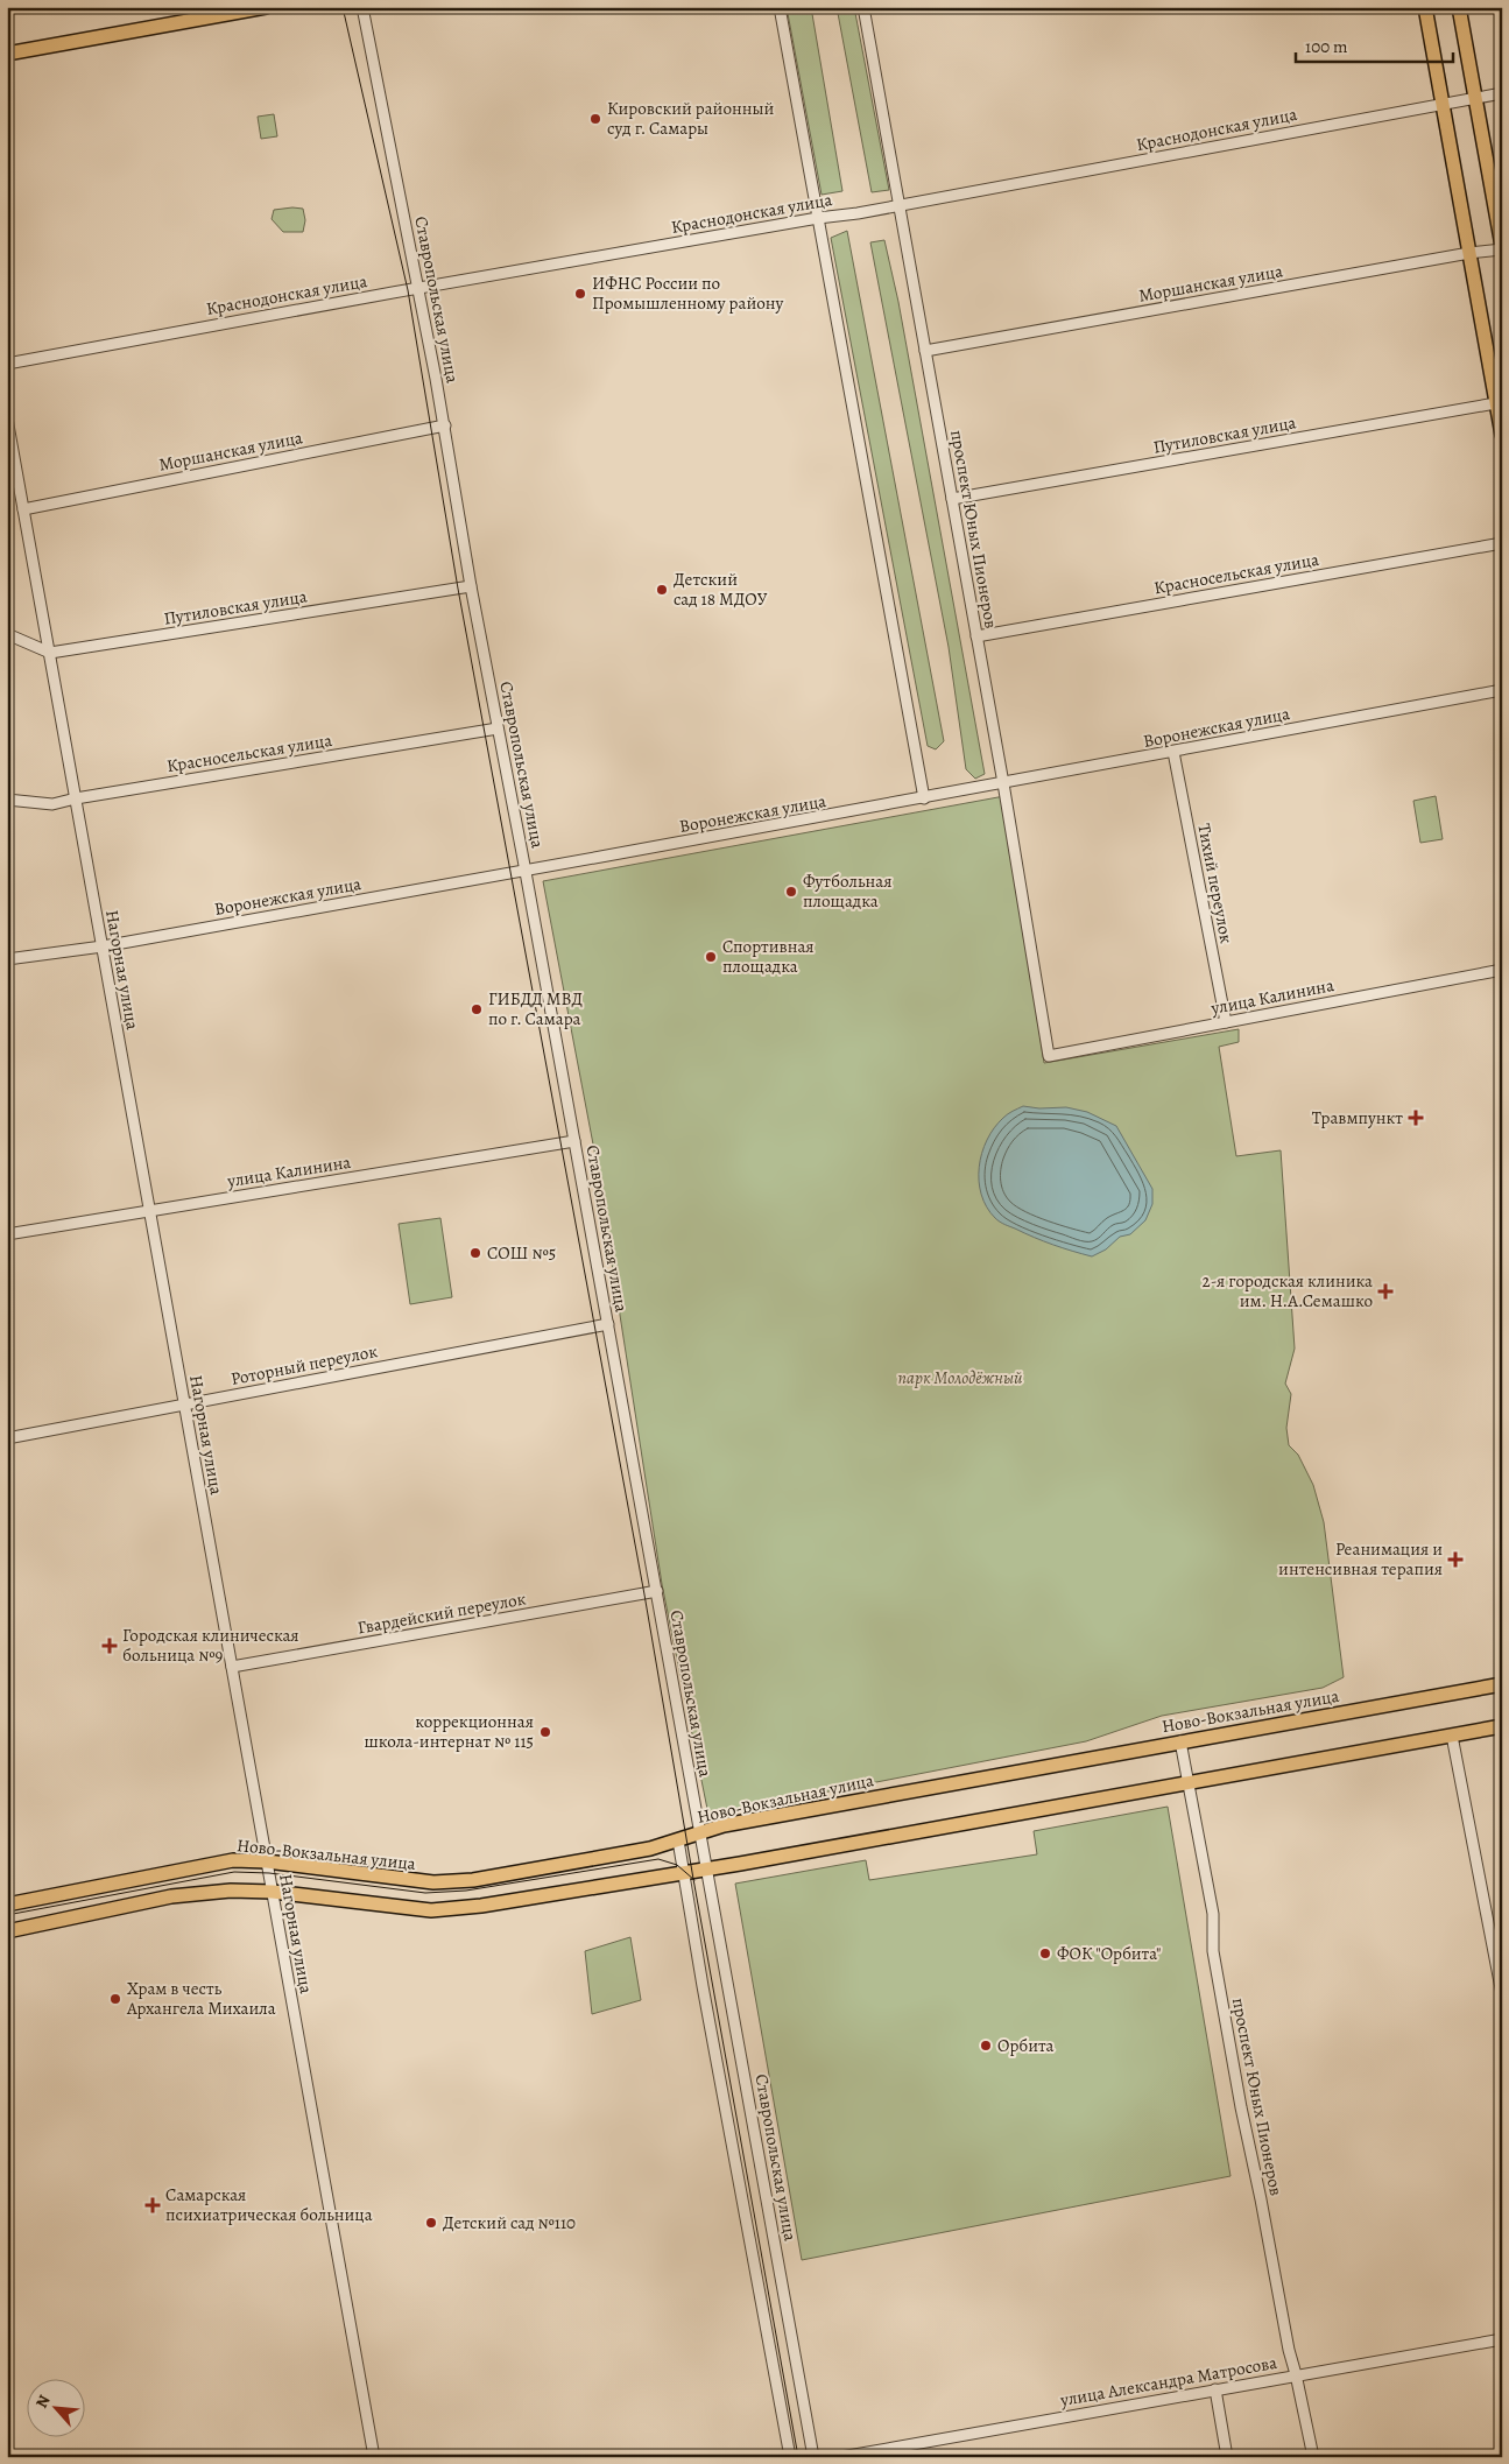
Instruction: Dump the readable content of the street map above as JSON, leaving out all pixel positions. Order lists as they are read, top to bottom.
{
  "streets": {
    "main road": ["Ново-Вокзальная улица"],
    "street": [
      "Краснодонская улица",
      "Моршанская улица",
      "Ставропольская улица",
      "Путиловская улица",
      "проспект Юных Пионеров",
      "Красносельская улица",
      "Воронежская улица",
      "Тихий переулок",
      "Нагорная улица",
      "улица Калинина",
      "Роторный переулок",
      "Гвардейский переулок",
      "улица Александра Матросова"
    ]
  },
  "crossings": [
    ["Краснодонская улица", "Ставропольская улица"],
    ["Краснодонская улица", "проспект Юных Пионеров"],
    ["Моршанская улица", "Ставропольская улица"],
    ["Моршанская улица", "проспект Юных Пионеров"],
    ["Моршанская улица", "Нагорная улица"],
    ["Ставропольская улица", "Путиловская улица"],
    ["Ставропольская улица", "Красносельская улица"],
    ["Ставропольская улица", "Воронежская улица"],
    ["Ставропольская улица", "улица Калинина"],
    ["Ставропольская улица", "Роторный переулок"],
    ["Ставропольская улица", "Гвардейский переулок"],
    ["Ставропольская улица", "Ново-Вокзальная улица"],
    ["Путиловская улица", "проспект Юных Пионеров"],
    ["Путиловская улица", "Нагорная улица"],
    ["проспект Юных Пионеров", "Красносельская улица"],
    ["проспект Юных Пионеров", "Воронежская улица"],
    ["проспект Юных Пионеров", "улица Калинина"],
    ["проспект Юных Пионеров", "Ново-Вокзальная улица"],
    ["проспект Юных Пионеров", "улица Александра Матросова"],
    ["Красносельская улица", "Нагорная улица"],
    ["Воронежская улица", "Тихий переулок"],
    ["Воронежская улица", "Нагорная улица"],
    ["Тихий переулок", "улица Калинина"],
    ["Нагорная улица", "улица Калинина"],
    ["Нагорная улица", "Роторный переулок"],
    ["Нагорная улица", "Гвардейский переулок"],
    ["Нагорная улица", "Ново-Вокзальная улица"]
  ],
  "parks": ["парк Молодёжный"],
  "places": {
    "other": [
      "Кировский районный суд г. Самары",
      "ИФНС России по Промышленному району",
      "Детский сад 18 МДОУ",
      "Футбольная площадка",
      "Спортивная площадка",
      "ГИБДД МВД по г. Самара",
      "СОШ №5",
      "коррекционная школа-интернат № 115",
      "ФОК \"Орбита\"",
      "Храм в честь Архангела Михаила",
      "Орбита",
      "Детский сад №110"
    ],
    "health": [
      "Травмпункт",
      "2-я городская клиника им. Н.А.Семашко",
      "Реанимация и интенсивная терапия",
      "Городская клиническая больница №9",
      "Самарская психиатрическая больница"
    ]
  },
  "scale_bar": "100 m",
  "north": "top left"
}
